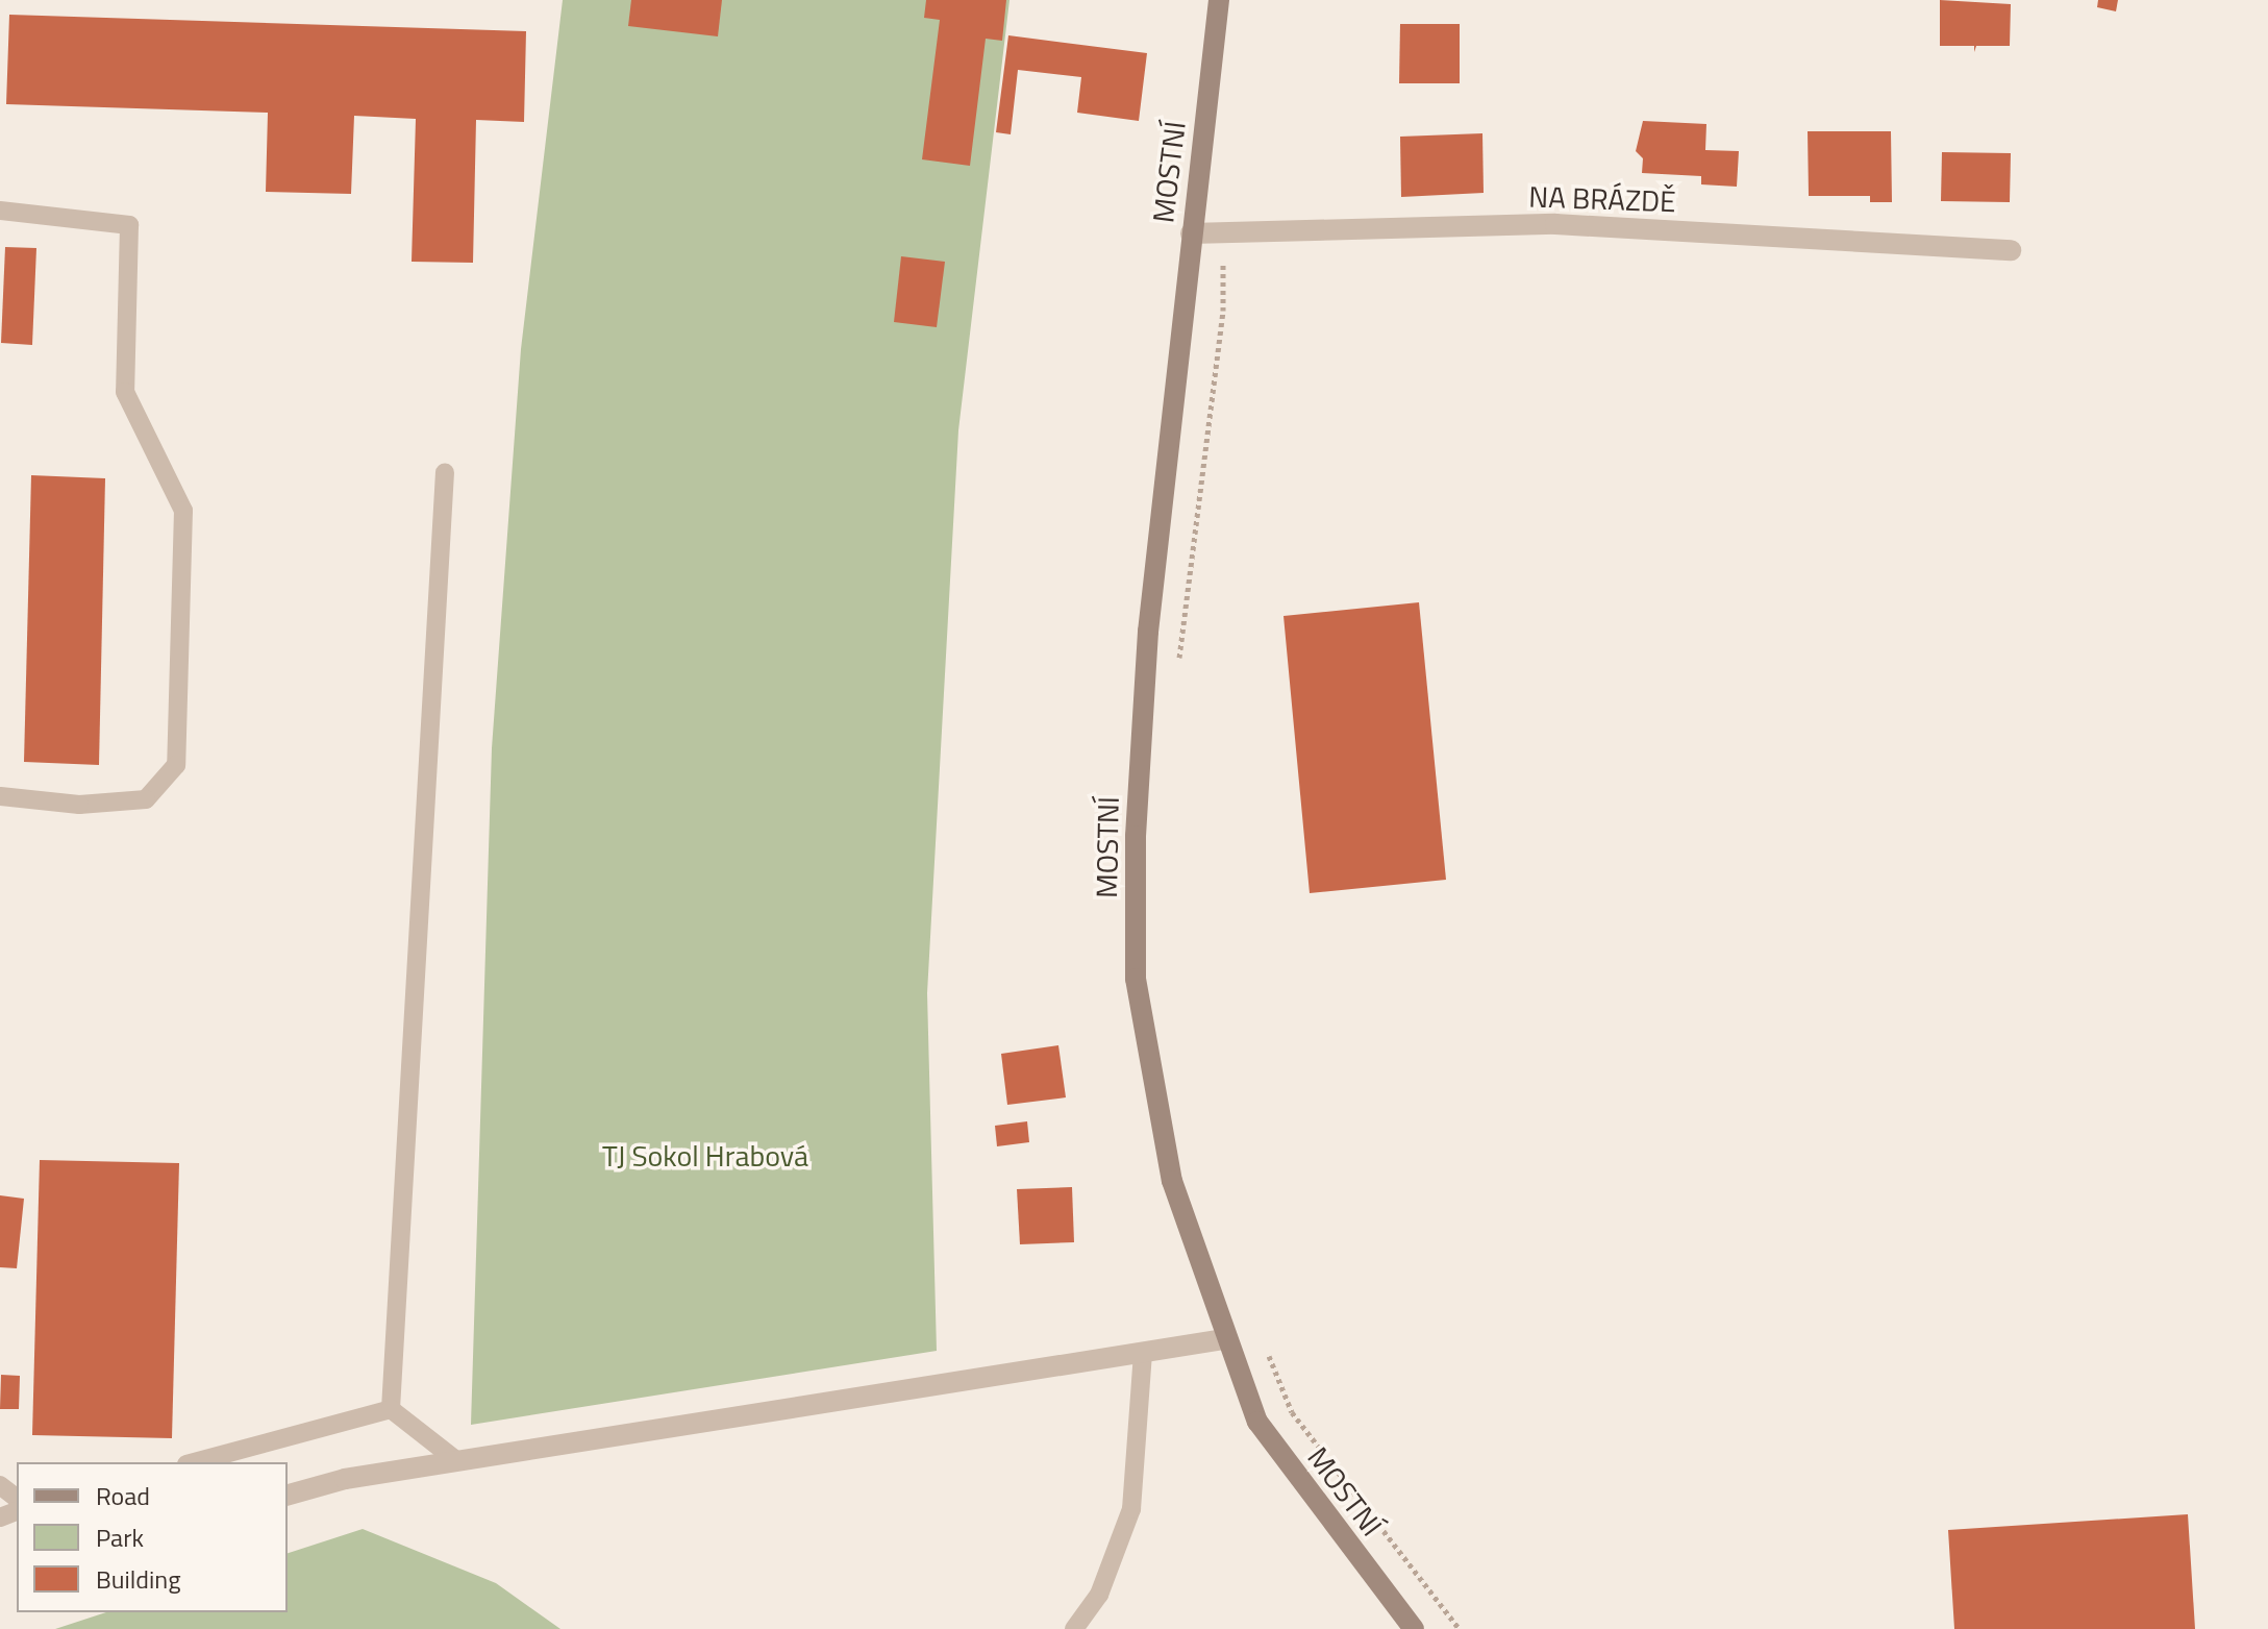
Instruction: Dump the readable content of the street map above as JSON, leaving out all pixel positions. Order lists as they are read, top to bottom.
{
  "streets": {
    "main road": ["MOSTNÍ"],
    "street": ["NA BRÁZDĚ"]
  },
  "crossings": [
    ["MOSTNÍ", "NA BRÁZDĚ"]
  ],
  "parks": ["TJ Sokol Hrabová"],
  "legend": ["Road", "Park", "Building"]
}
